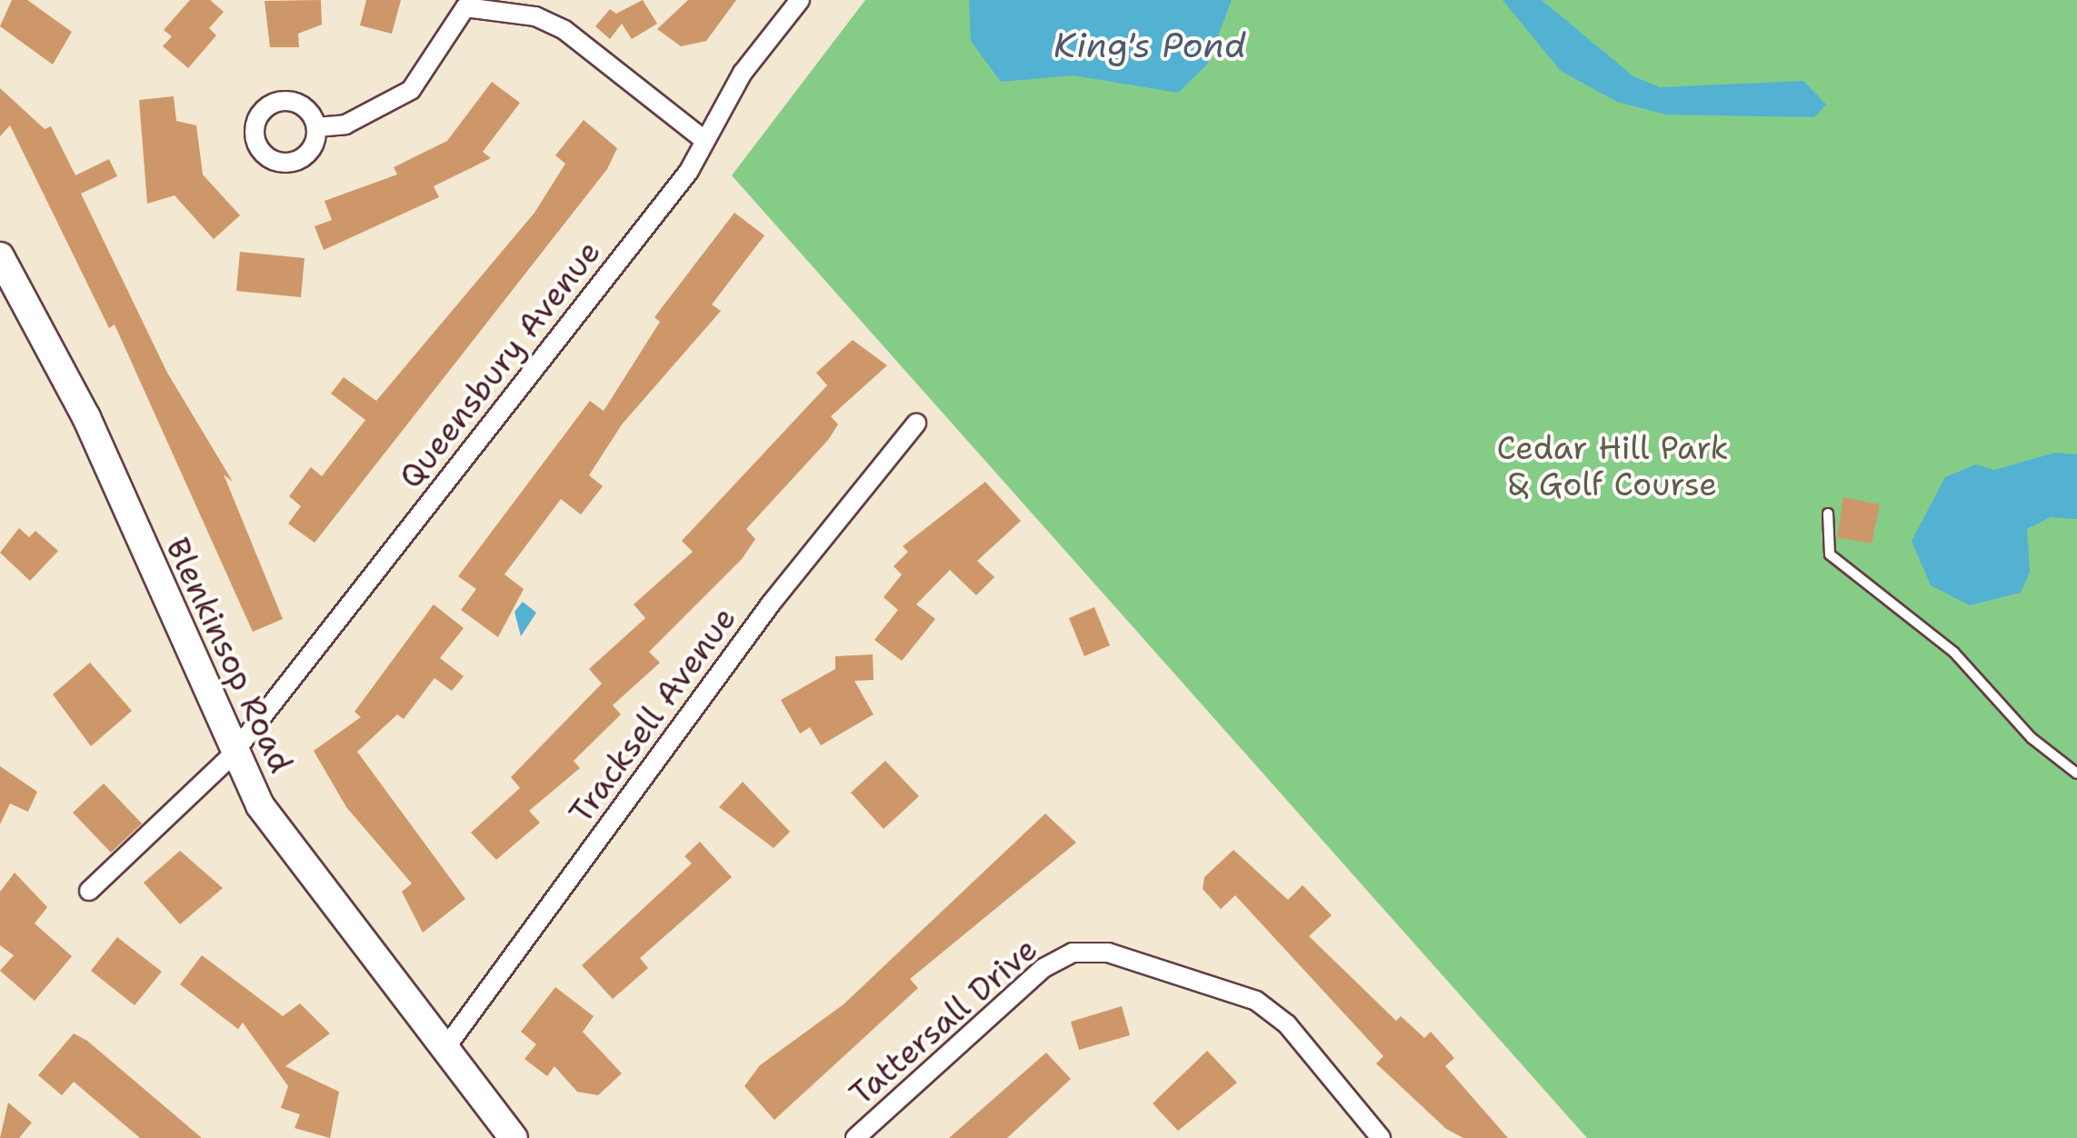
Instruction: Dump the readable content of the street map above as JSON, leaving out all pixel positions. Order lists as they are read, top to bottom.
{
  "streets": {
    "street": [
      "Queensbury Avenue",
      "Blenkinsop Road",
      "Tracksell Avenue",
      "Tattersall Drive"
    ]
  },
  "crossings": [
    ["Queensbury Avenue", "Blenkinsop Road"],
    ["Blenkinsop Road", "Tracksell Avenue"]
  ],
  "water": ["King's Pond"],
  "parks": ["Cedar Hill Park & Golf Course"]
}
